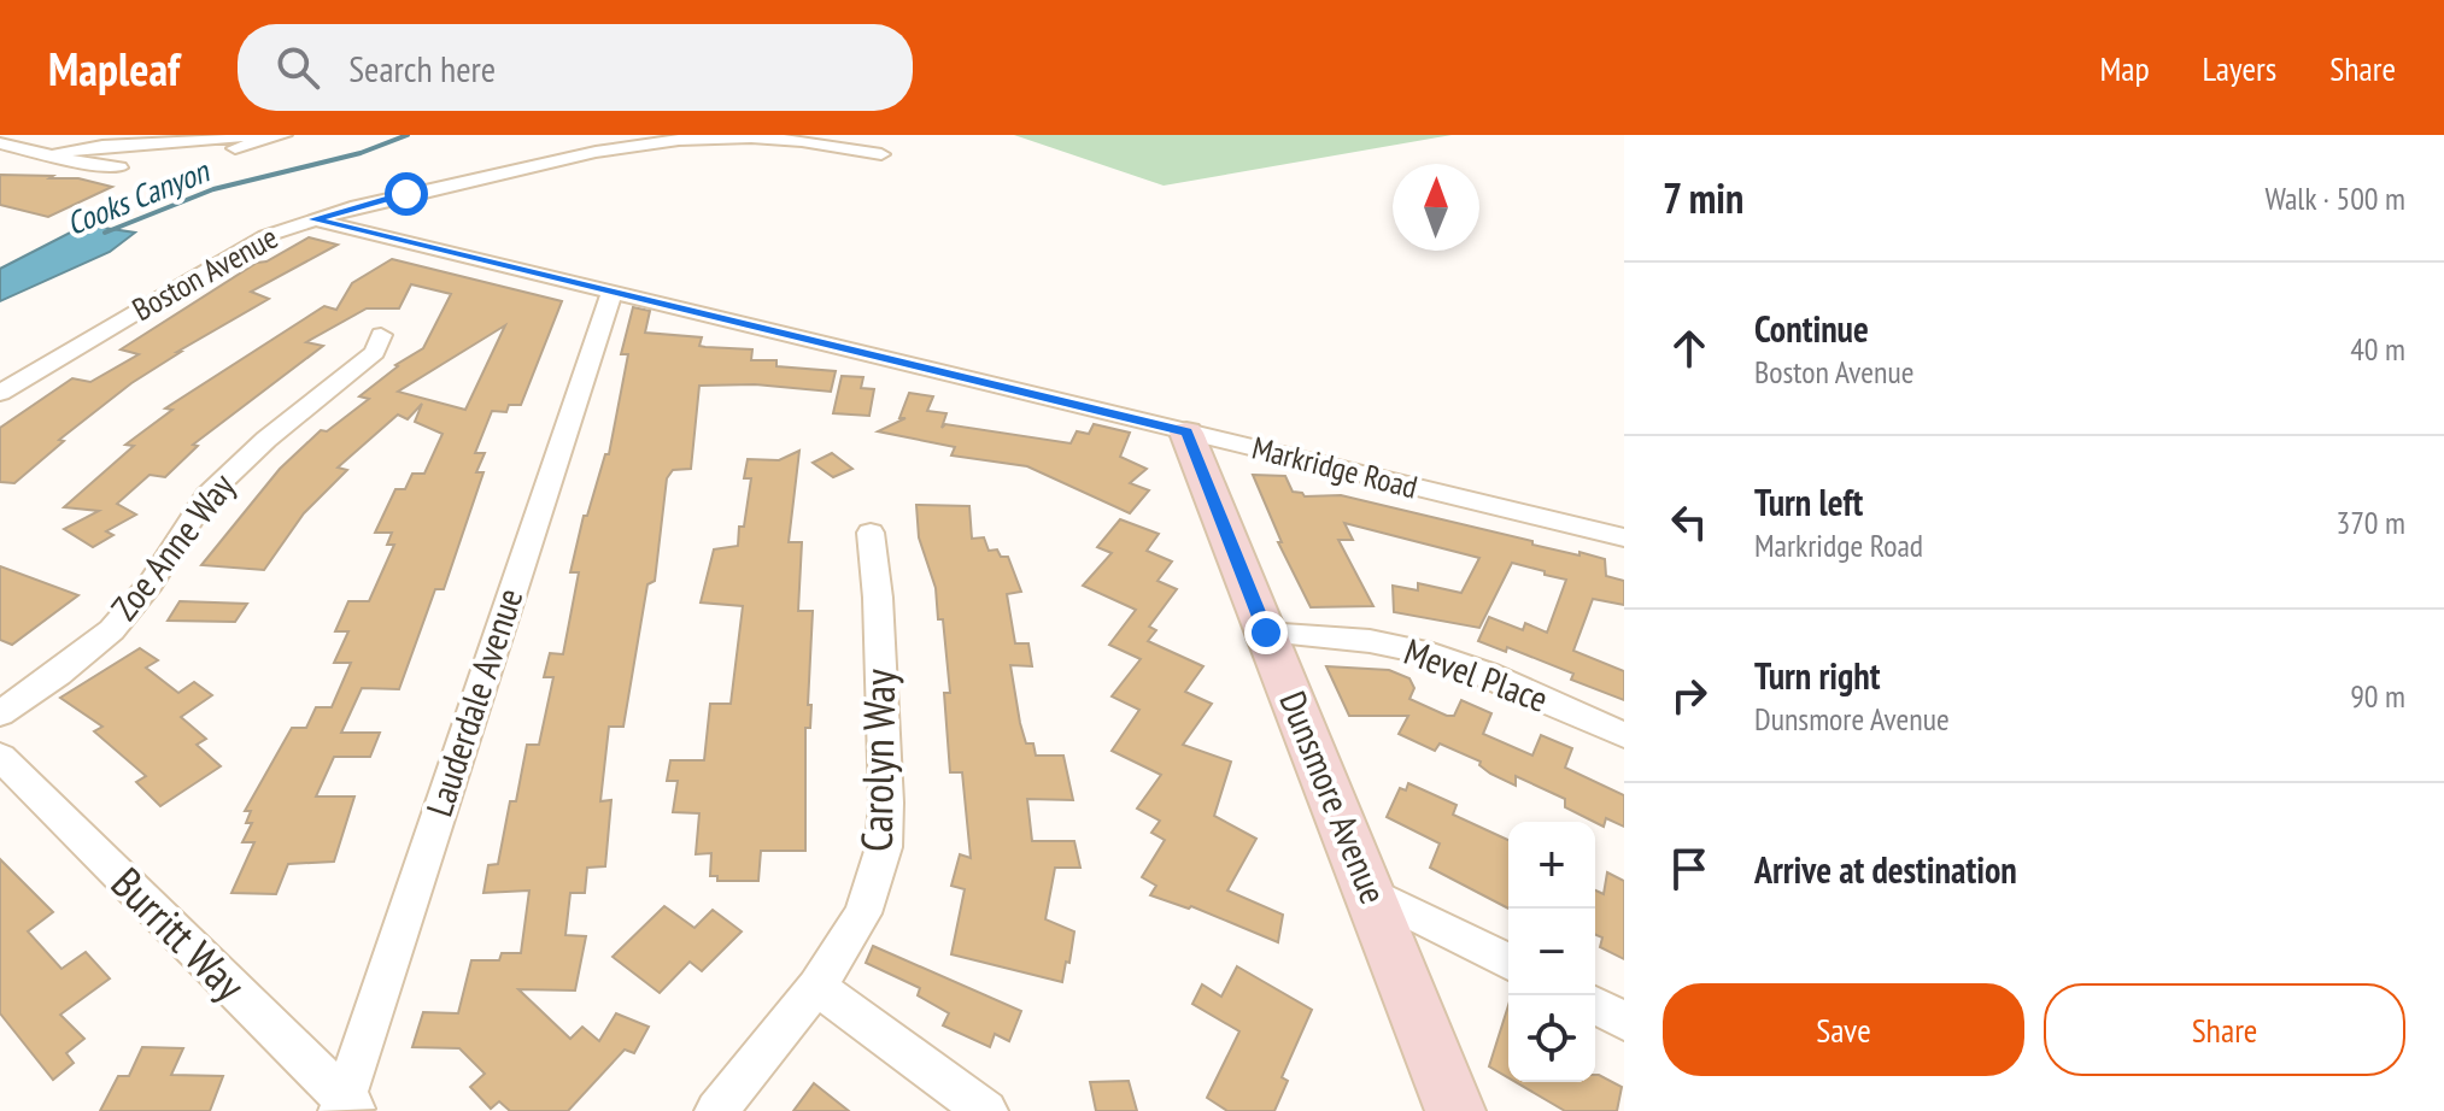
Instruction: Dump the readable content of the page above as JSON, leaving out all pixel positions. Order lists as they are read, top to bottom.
{
  "streets": {
    "street": [
      "Boston Avenue",
      "Markridge Road",
      "Zoe Anne Way",
      "Mevel Place",
      "Lauderdale Avenue",
      "Carolyn Way",
      "Dunsmore Avenue",
      "Burritt Way"
    ]
  },
  "crossings": [
    ["Boston Avenue", "Markridge Road"],
    ["Markridge Road", "Lauderdale Avenue"],
    ["Markridge Road", "Dunsmore Avenue"],
    ["Mevel Place", "Dunsmore Avenue"],
    ["Lauderdale Avenue", "Burritt Way"]
  ],
  "water": ["Cooks Canyon"],
  "north": "top",
  "page": {
    "header": "Mapleaf",
    "search": "Search here",
    "nav": ["Map", "Layers", "Share"],
    "heading": ["7 min", "Walk · 500 m"],
    "list": [
      ["Continue", "Boston Avenue", "40 m"],
      ["Turn left", "Markridge Road", "370 m"],
      ["Turn right", "Dunsmore Avenue", "90 m"],
      "Arrive at destination"
    ],
    "map_buttons": ["+", "−"],
    "buttons": ["Save", "Share"]
  }
}
